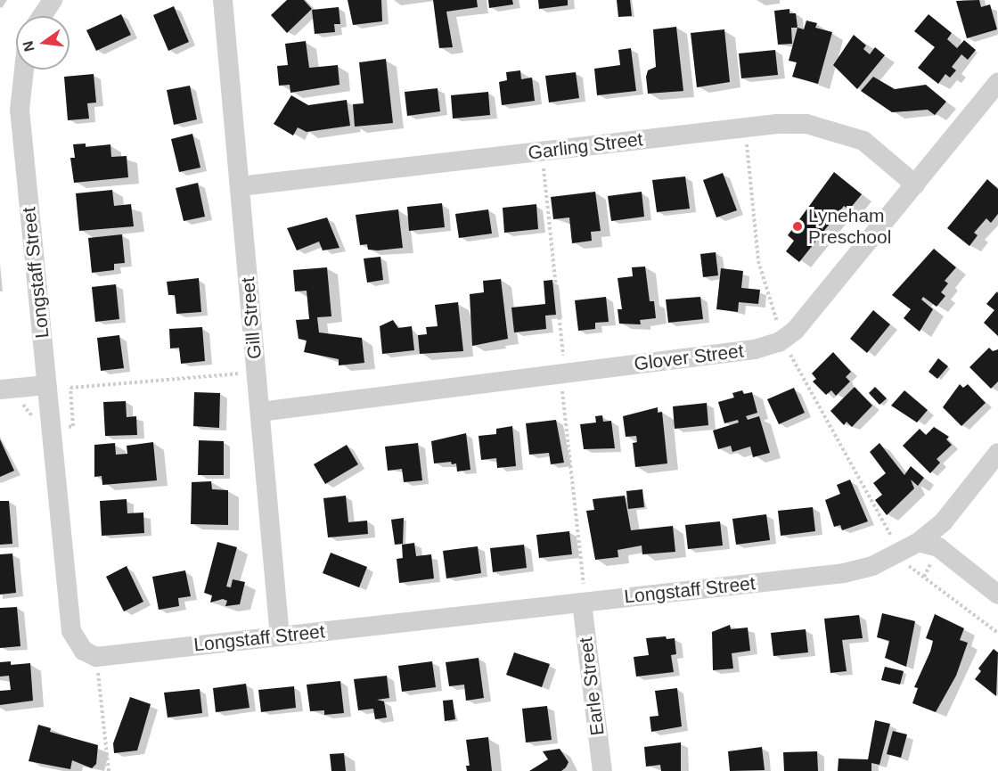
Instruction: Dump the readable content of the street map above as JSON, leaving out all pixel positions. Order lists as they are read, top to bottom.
{
  "streets": {
    "street": [
      "Garling Street",
      "Longstaff Street",
      "Gill Street",
      "Glover Street",
      "Earle Street"
    ]
  },
  "crossings": [
    ["Garling Street", "Gill Street"],
    ["Garling Street", "Glover Street"],
    ["Longstaff Street", "Gill Street"],
    ["Longstaff Street", "Earle Street"],
    ["Gill Street", "Glover Street"]
  ],
  "places": ["Lyneham Preschool"],
  "north": "left"
}
